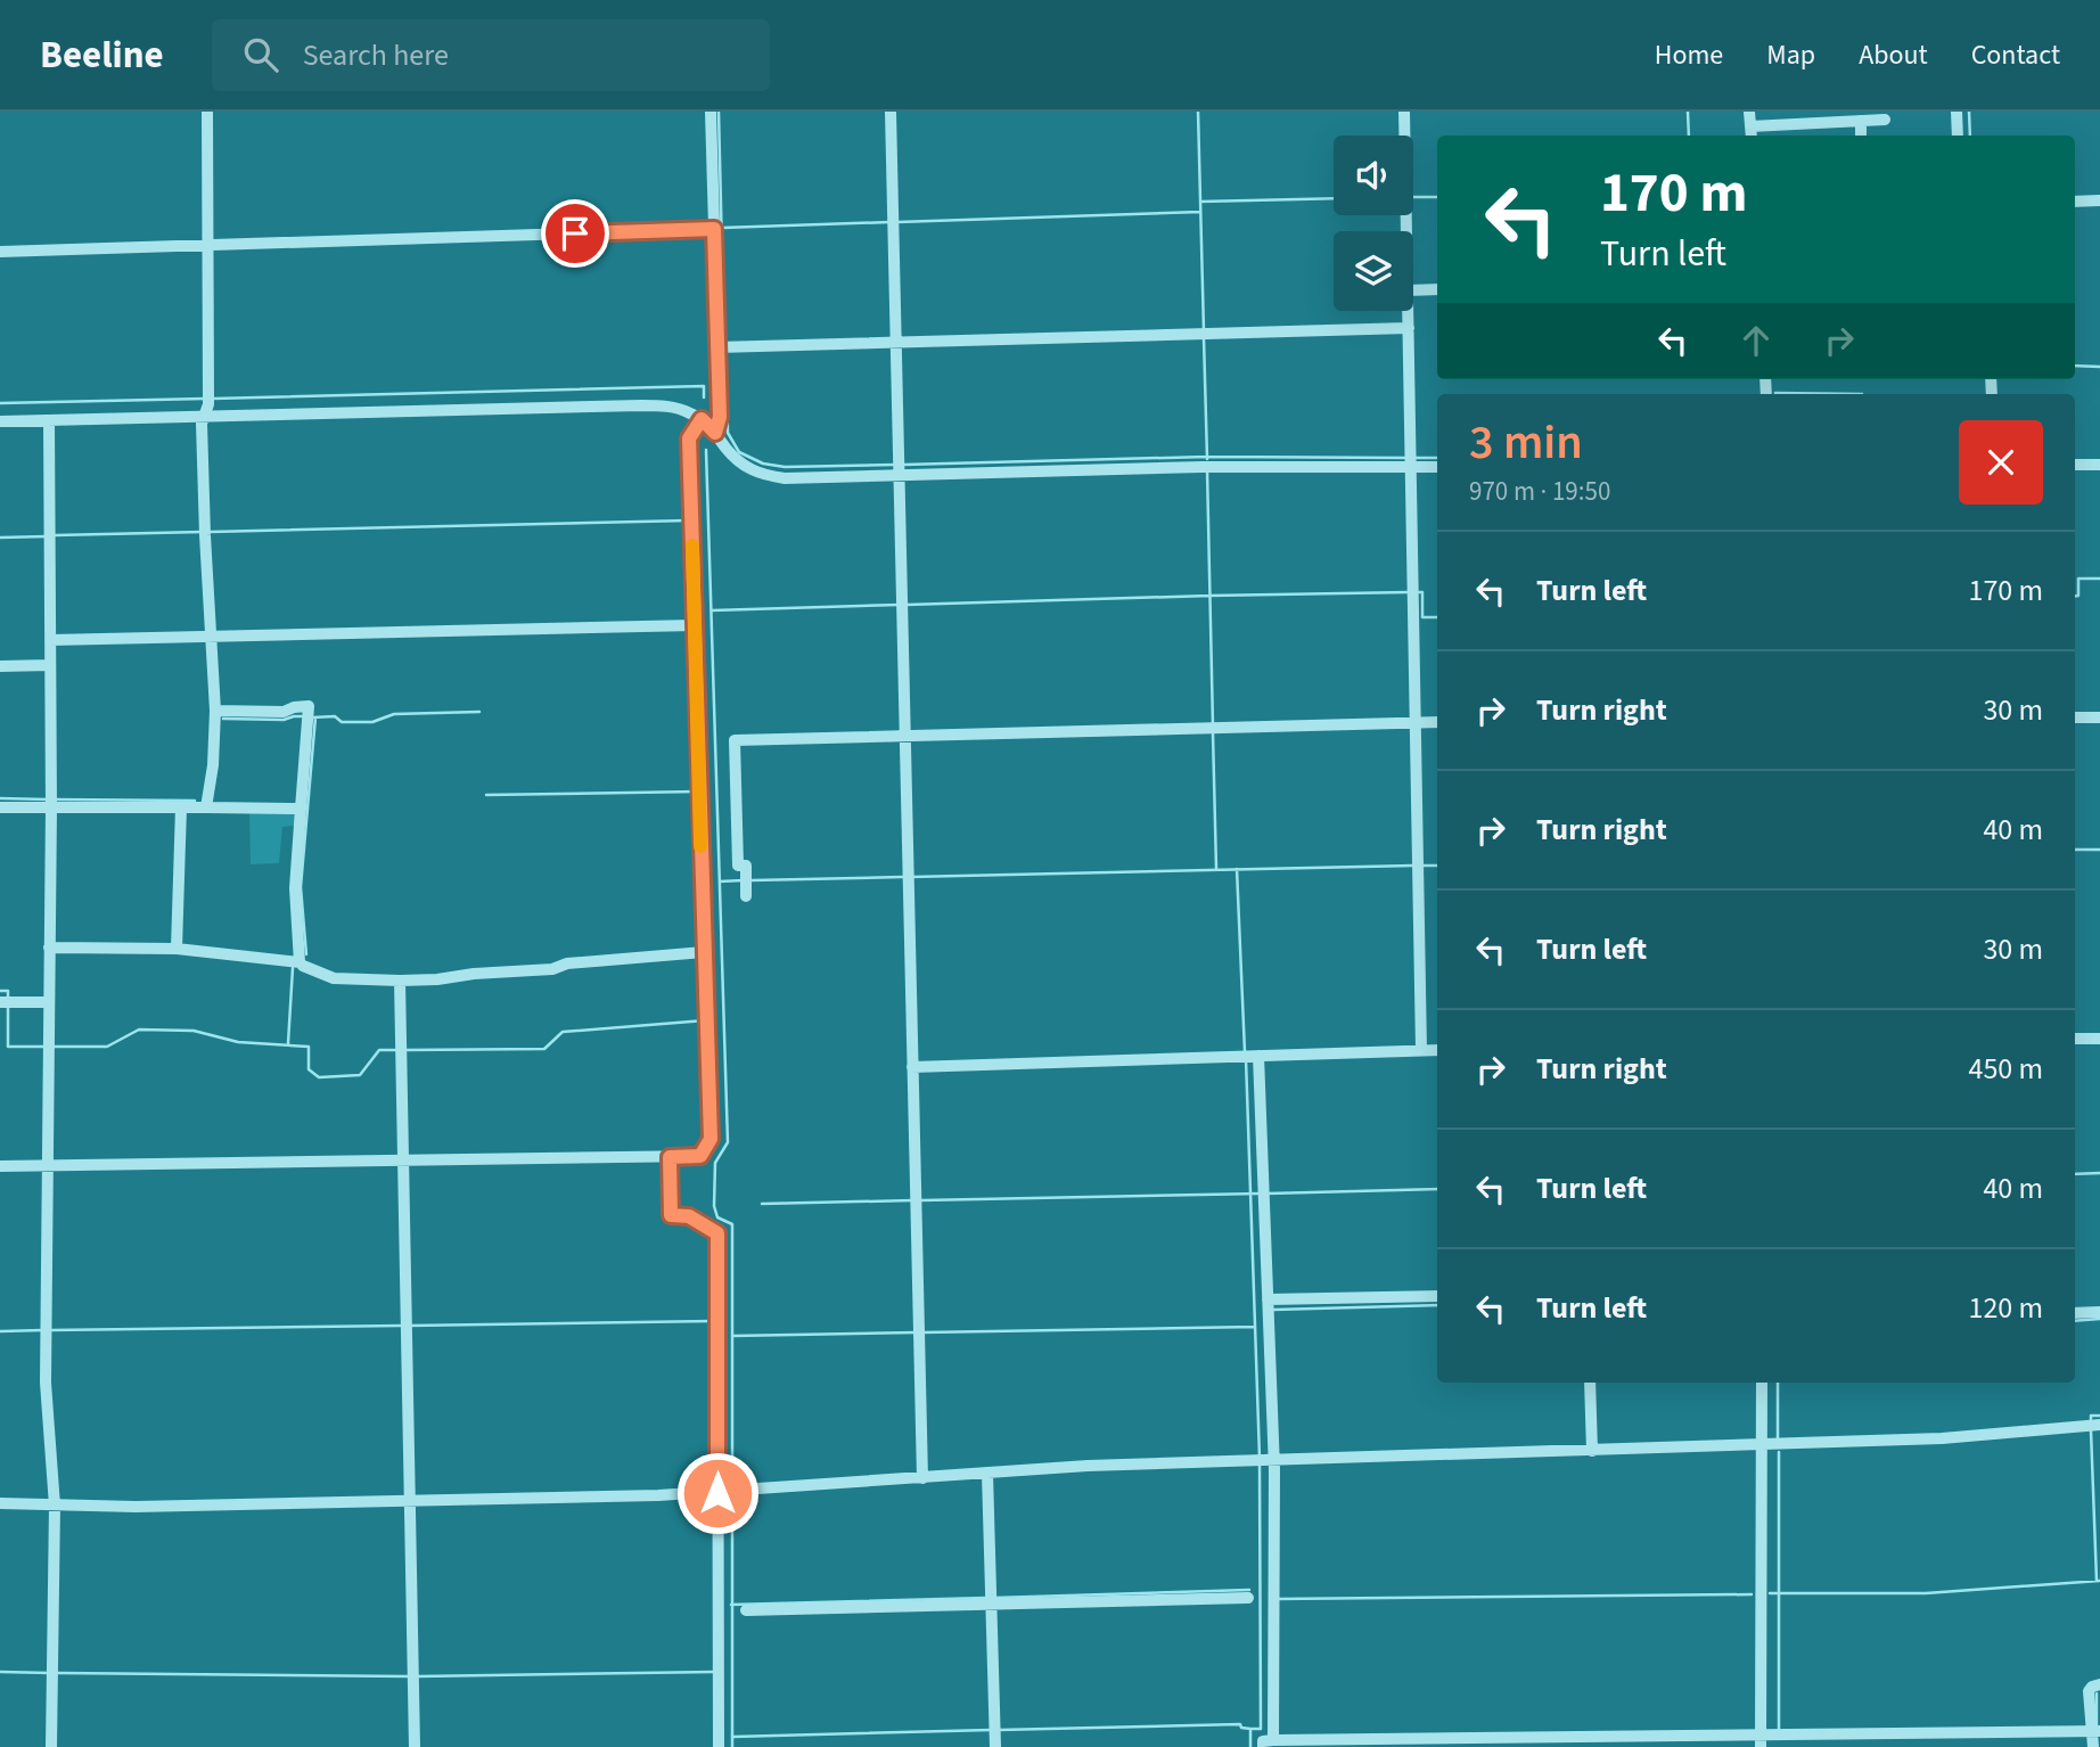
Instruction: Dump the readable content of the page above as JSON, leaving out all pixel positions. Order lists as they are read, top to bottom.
{
  "page": {
    "header": "Beeline",
    "search": "Search here",
    "nav": [
      "Home",
      "Map",
      "About",
      "Contact"
    ],
    "turn": ["170 m", "Turn left"],
    "heading": ["3 min", "970 m · 19:50"],
    "list": [
      {
        "name": "Turn left",
        "value": "170 m"
      },
      {
        "name": "Turn right",
        "value": "30 m"
      },
      {
        "name": "Turn right",
        "value": "40 m"
      },
      {
        "name": "Turn left",
        "value": "30 m"
      },
      {
        "name": "Turn right",
        "value": "450 m"
      },
      {
        "name": "Turn left",
        "value": "40 m"
      },
      {
        "name": "Turn left",
        "value": "120 m"
      }
    ]
  }
}
